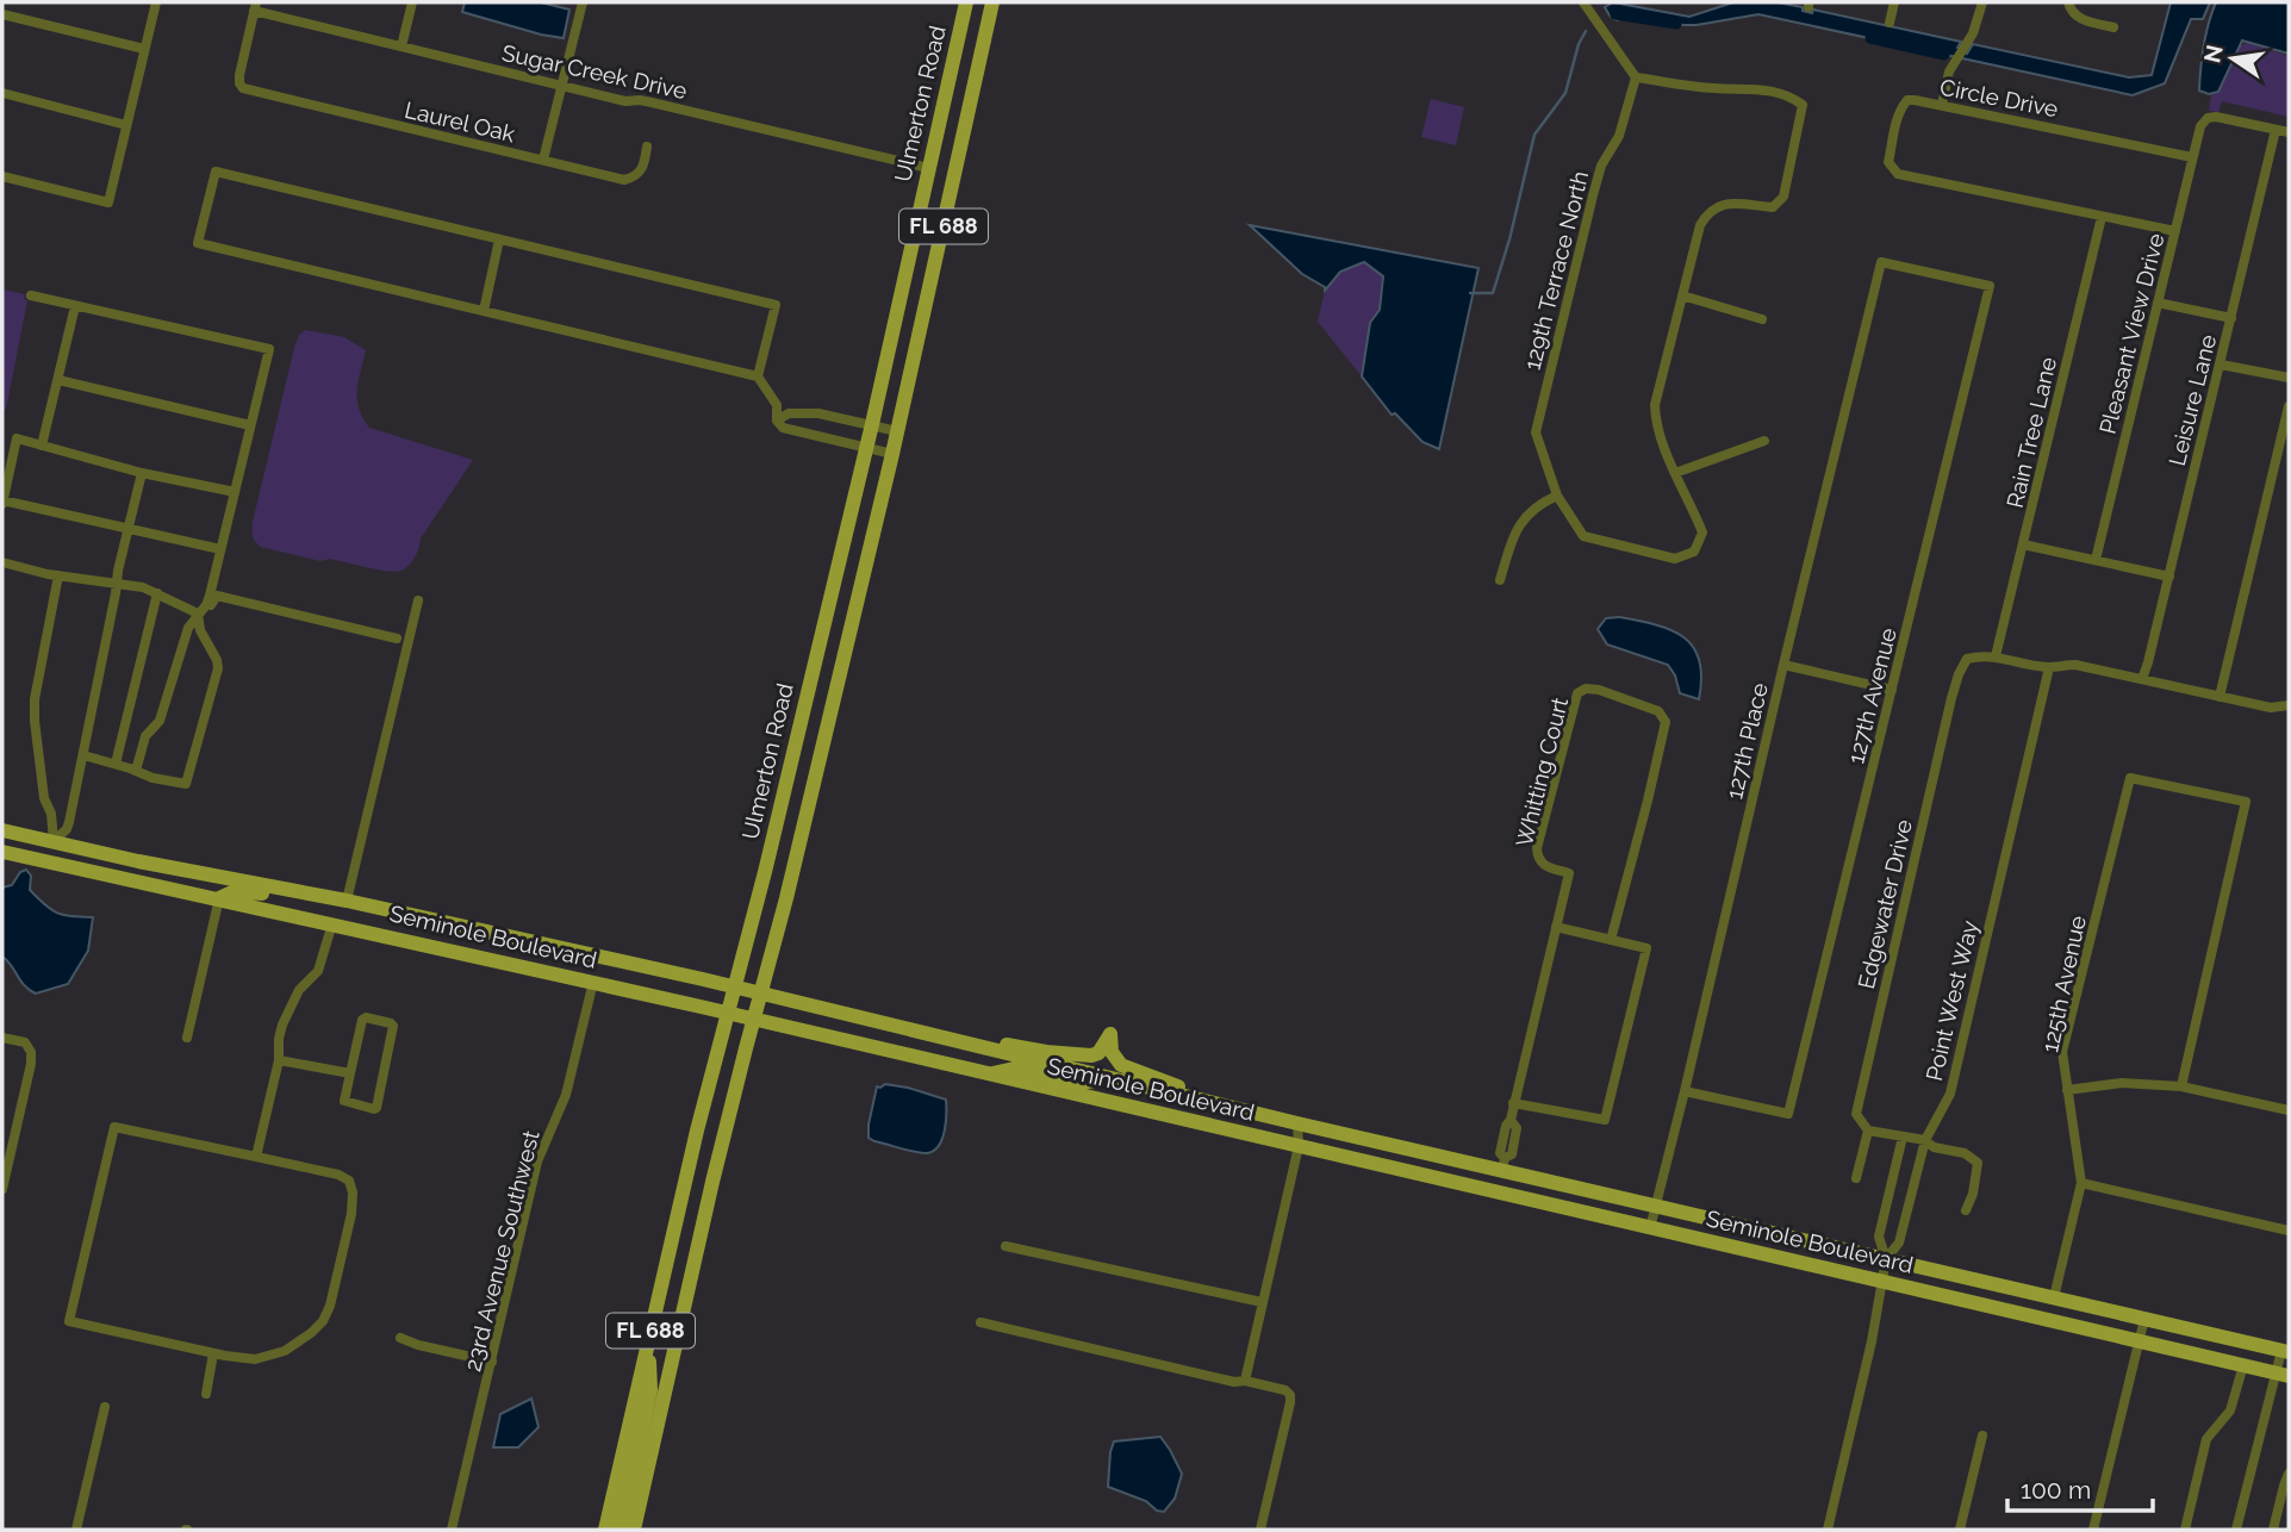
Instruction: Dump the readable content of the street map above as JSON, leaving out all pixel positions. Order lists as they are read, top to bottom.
{
  "streets": {
    "main road": ["Ulmerton Road", "FL 688", "Seminole Boulevard"],
    "street": [
      "Sugar Creek Drive",
      "Circle Drive",
      "Laurel Oak",
      "129th Terrace North",
      "Pleasant View Drive",
      "Leisure Lane",
      "Rain Tree Lane",
      "127th Avenue",
      "127th Place",
      "Whitting Court",
      "Edgewater Drive",
      "125th Avenue",
      "Point West Way",
      "23rd Avenue Southwest"
    ]
  },
  "crossings": [
    ["Sugar Creek Drive", "Ulmerton Road"],
    ["Sugar Creek Drive", "Laurel Oak"],
    ["Circle Drive", "Pleasant View Drive"],
    ["Circle Drive", "Rain Tree Lane"],
    ["Ulmerton Road", "Seminole Boulevard"],
    ["FL 688", "Seminole Boulevard"],
    ["Pleasant View Drive", "Leisure Lane"],
    ["Rain Tree Lane", "Edgewater Drive"],
    ["127th Avenue", "127th Place"],
    ["127th Place", "Seminole Boulevard"],
    ["Whitting Court", "Seminole Boulevard"],
    ["Seminole Boulevard", "125th Avenue"],
    ["Seminole Boulevard", "Point West Way"],
    ["Seminole Boulevard", "23rd Avenue Southwest"]
  ],
  "scale_bar": "100 m",
  "north": "left"
}
